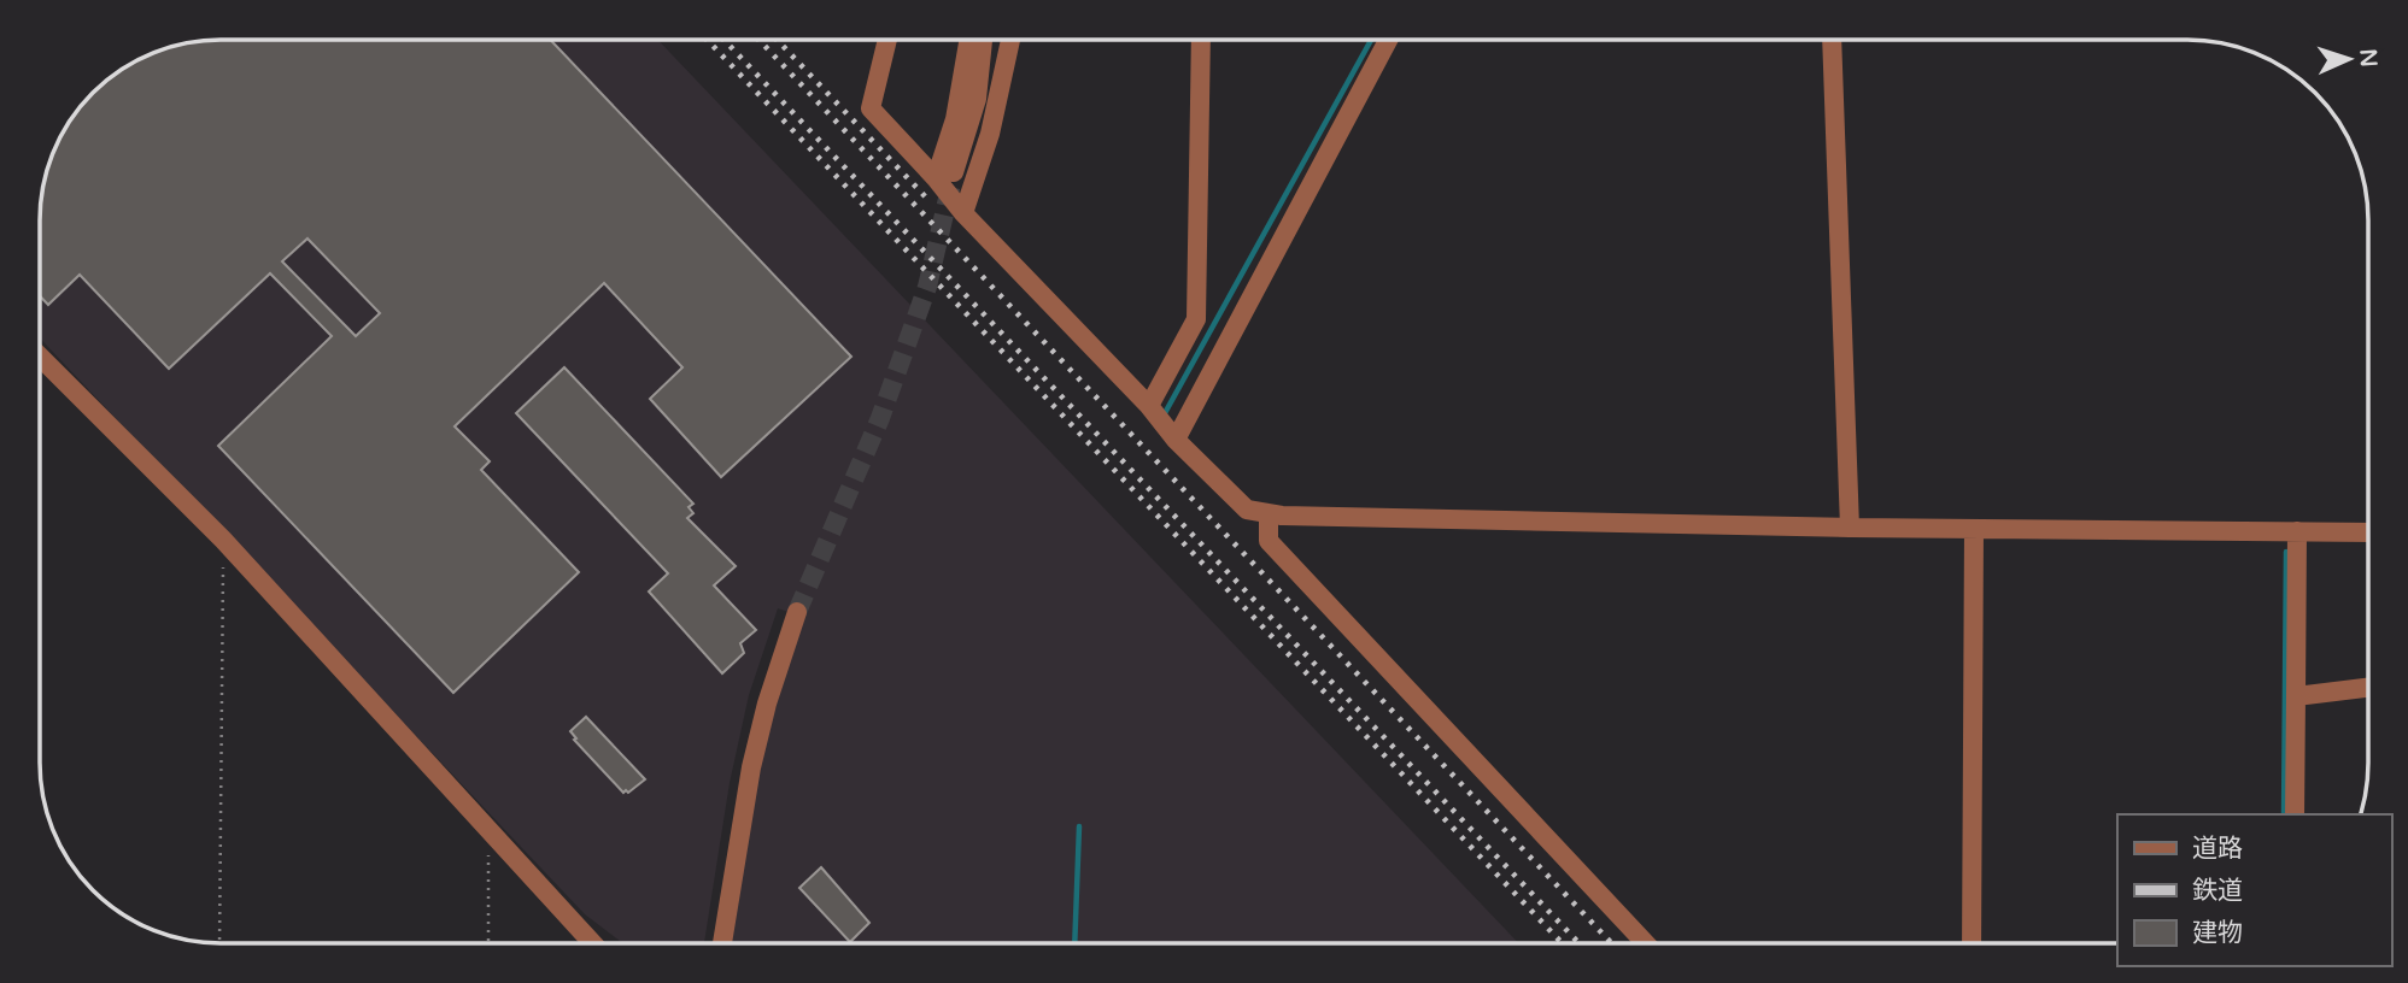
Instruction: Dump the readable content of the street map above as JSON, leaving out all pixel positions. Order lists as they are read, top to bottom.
{
  "legend": ["道路", "鉄道", "建物"],
  "north": "right"
}
